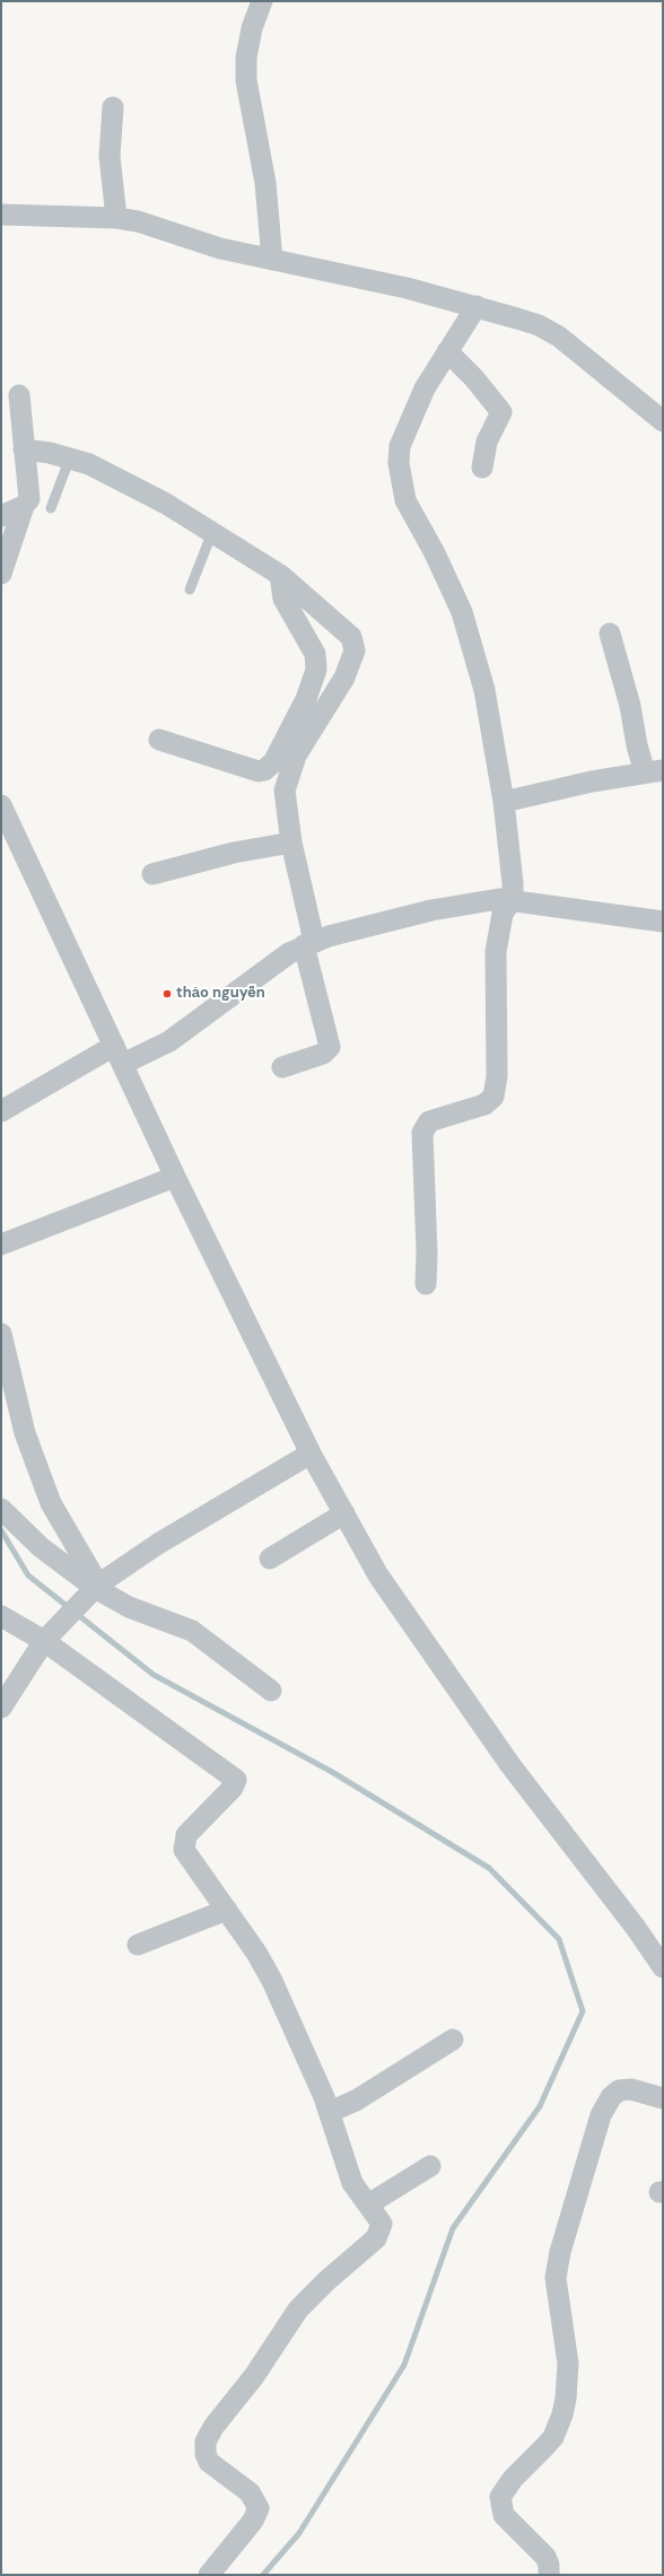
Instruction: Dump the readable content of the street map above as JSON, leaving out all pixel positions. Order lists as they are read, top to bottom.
{
  "places": ["thảo nguyễn"]
}
